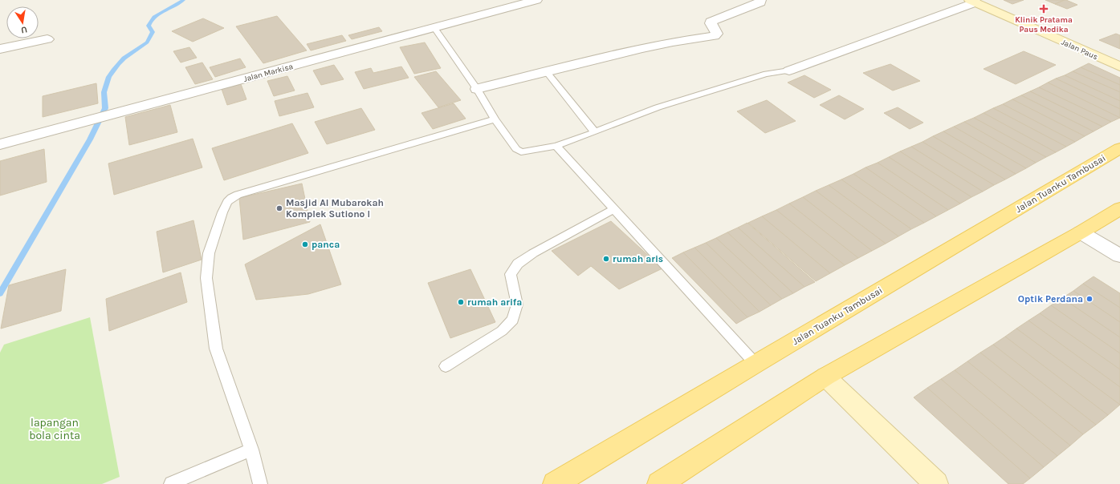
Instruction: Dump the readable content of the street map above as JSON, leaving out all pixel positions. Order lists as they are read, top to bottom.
{
  "streets": {
    "main road": ["Jalan Paus", "Jalan Tuanku Tambusai"],
    "street": ["Jalan Markisa"]
  },
  "parks": ["lapangan bola cinta"],
  "places": {
    "health": ["Klinik Pratama Paus Medika"],
    "other": [
      "Masjid Al Mubarokah Komplek Sutiono I",
      "panca",
      "rumah aris",
      "Optik Perdana",
      "rumah arifa"
    ]
  },
  "north": "bottom"
}
